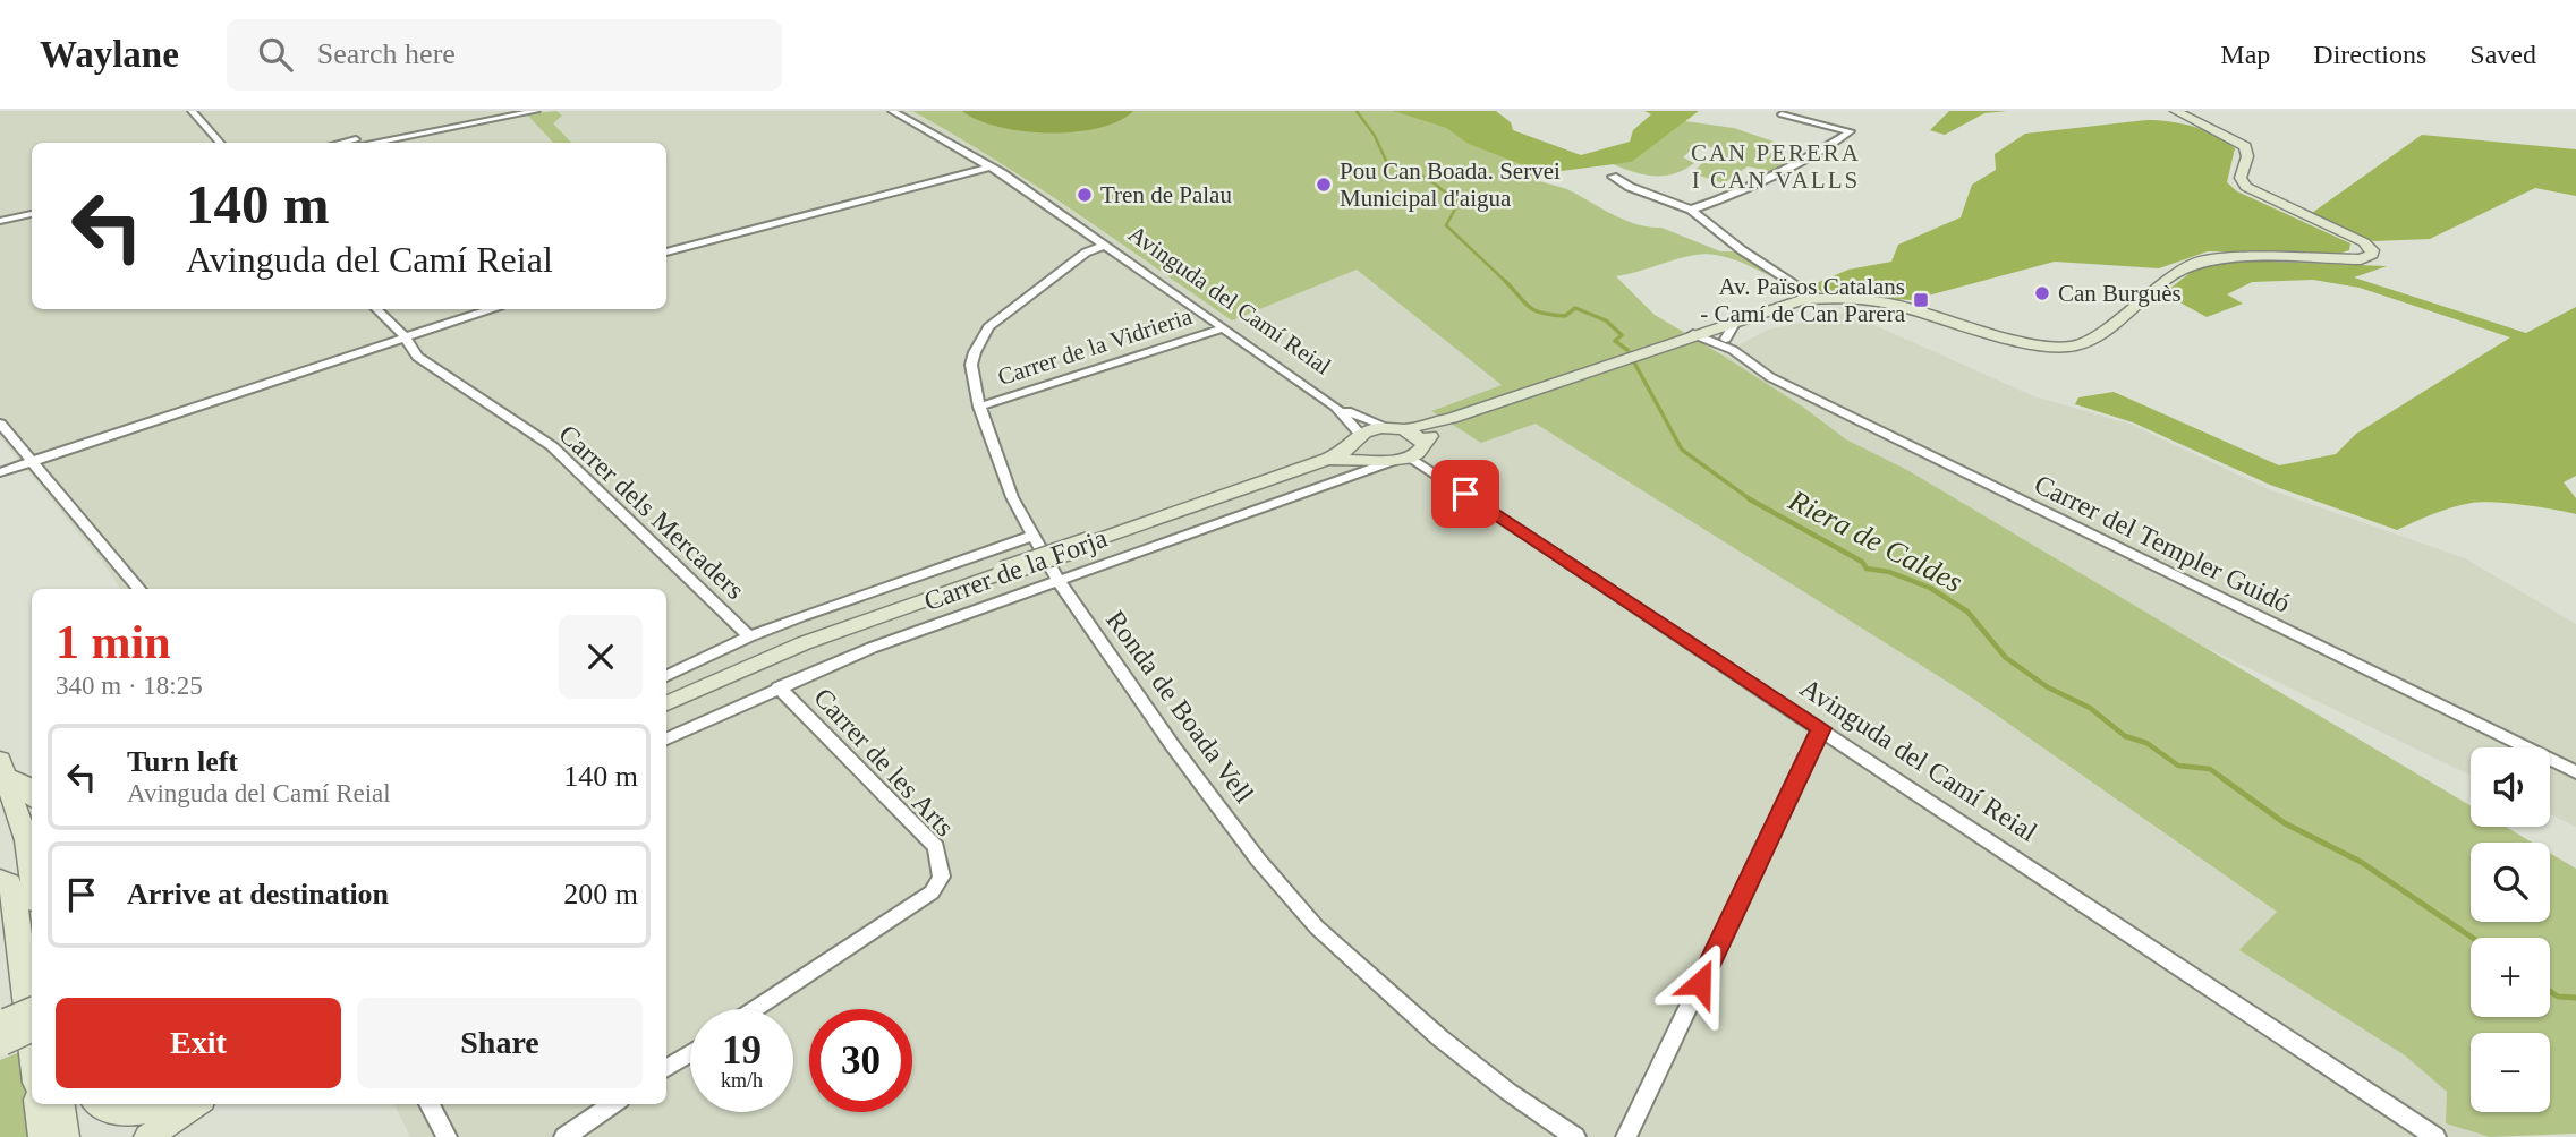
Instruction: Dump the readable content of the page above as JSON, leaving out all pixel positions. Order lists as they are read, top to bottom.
{
  "streets": {
    "street": [
      "Avinguda del Camí Reial",
      "Carrer de la Vidrieria",
      "Carrer dels Mercaders",
      "Carrer del Templer Guidó",
      "Carrer de la Forja",
      "Ronda de Boada Vell",
      "Carrer de les Arts"
    ]
  },
  "crossings": [
    ["Avinguda del Camí Reial", "Carrer de la Vidrieria"],
    ["Avinguda del Camí Reial", "Ronda de Boada Vell"],
    ["Carrer de la Vidrieria", "Ronda de Boada Vell"],
    ["Carrer de la Forja", "Ronda de Boada Vell"],
    ["Carrer de la Forja", "Carrer de les Arts"]
  ],
  "districts": ["CAN PERERA I CAN VALLS"],
  "water": ["Riera de Caldes"],
  "places": {
    "other": ["Pou Can Boada. Servei Municipal d'aigua", "Tren de Palau", "Can Burguès"],
    "transit": ["Av. Països Catalans - Camí de Can Parera"]
  },
  "page": {
    "header": "Waylane",
    "search": "Search here",
    "nav": ["Map", "Directions", "Saved"],
    "turn": ["140 m", "Avinguda del Camí Reial"],
    "heading": ["1 min", "340 m · 18:25"],
    "list": [
      {
        "name": "Turn left",
        "note": "Avinguda del Camí Reial",
        "value": "140 m"
      },
      {
        "name": "Arrive at destination",
        "value": "200 m"
      }
    ],
    "map_buttons": ["+", "−"],
    "buttons": ["Exit", "Share"],
    "speed": "19 km/h",
    "limit": "30"
  }
}
